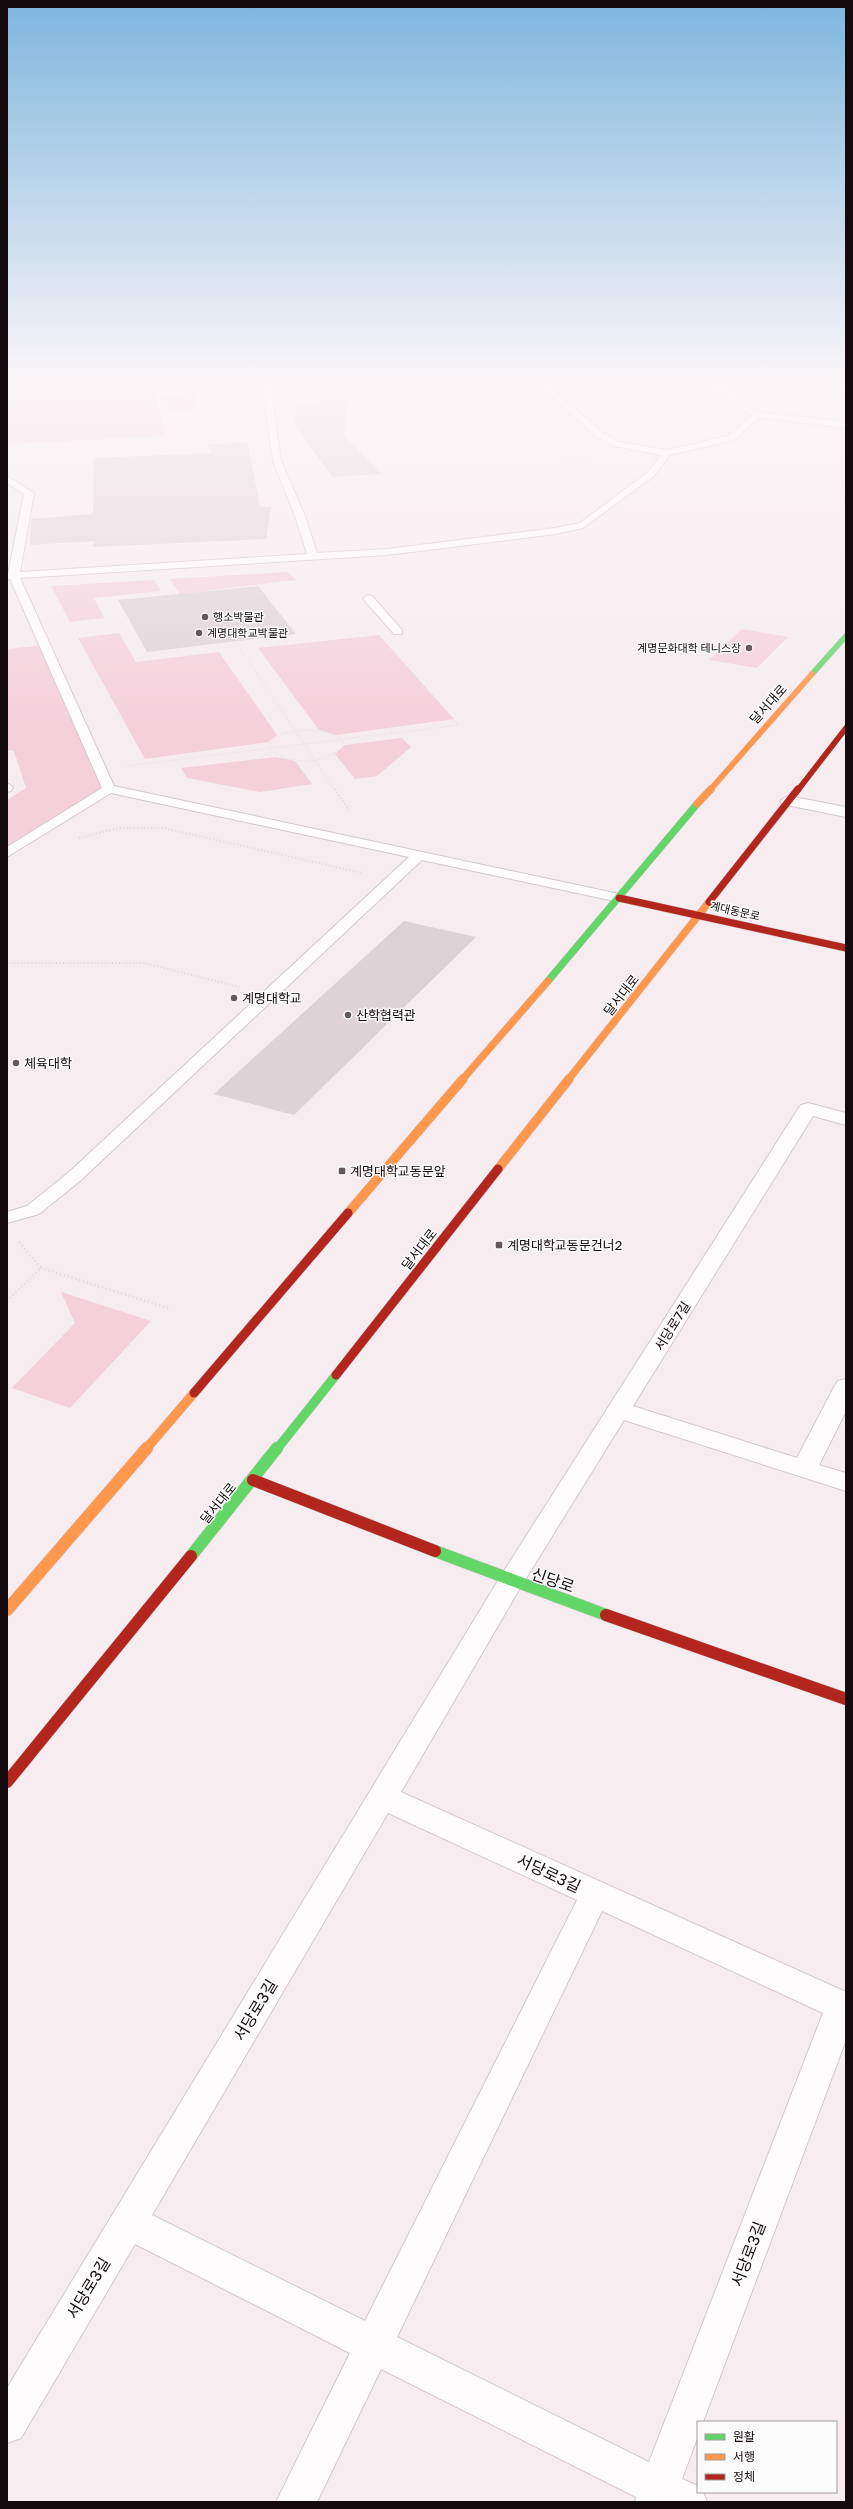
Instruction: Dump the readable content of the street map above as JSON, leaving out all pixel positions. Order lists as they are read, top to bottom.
{
  "streets": {
    "main road": ["달서대로", "계대동문로", "신당로"],
    "street": ["서당로7길", "서당로3길"]
  },
  "crossings": [
    ["달서대로", "계대동문로"],
    ["달서대로", "신당로"]
  ],
  "places": {
    "other": [
      "행소박물관",
      "계명대학교박물관",
      "계명문화대학 테니스장",
      "계명대학교",
      "산학협력관",
      "체육대학"
    ],
    "transit": ["계명대학교동문앞", "계명대학교동문건너2"]
  },
  "legend": ["원활", "서행", "정체"]
}
